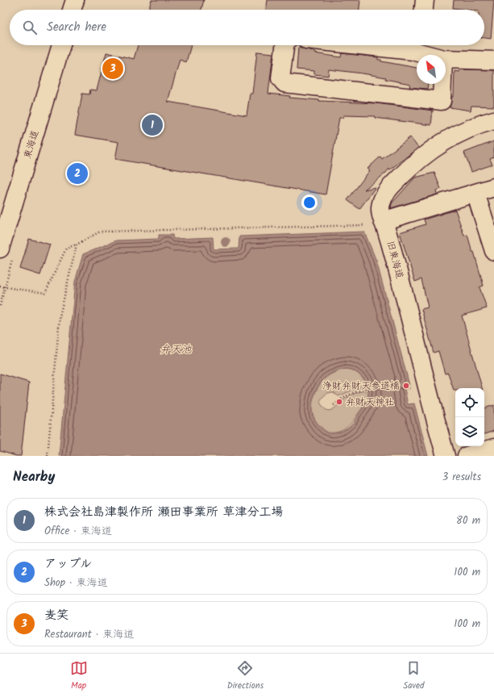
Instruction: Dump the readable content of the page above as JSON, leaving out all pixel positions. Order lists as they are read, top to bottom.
{
  "streets": {
    "main road": ["東海道", "旧東海道"]
  },
  "water": ["弁天池"],
  "places": ["浄財弁財天参道橋", "弁財天神社"],
  "north": "top left",
  "page": {
    "search": "Search here",
    "pins": ["3", "1", "2"],
    "heading": ["Nearby", "3 results"],
    "list": [
      {
        "mark": "1",
        "name": "株式会社島津製作所 瀬田事業所 草津分工場",
        "note": "Office · 東海道",
        "value": "80 m"
      },
      {
        "mark": "2",
        "name": "アップル",
        "note": "Shop · 東海道",
        "value": "100 m"
      },
      {
        "mark": "3",
        "name": "麦笑",
        "note": "Restaurant · 東海道",
        "value": "100 m"
      }
    ],
    "nav": ["Map", "Directions", "Saved"]
  }
}
